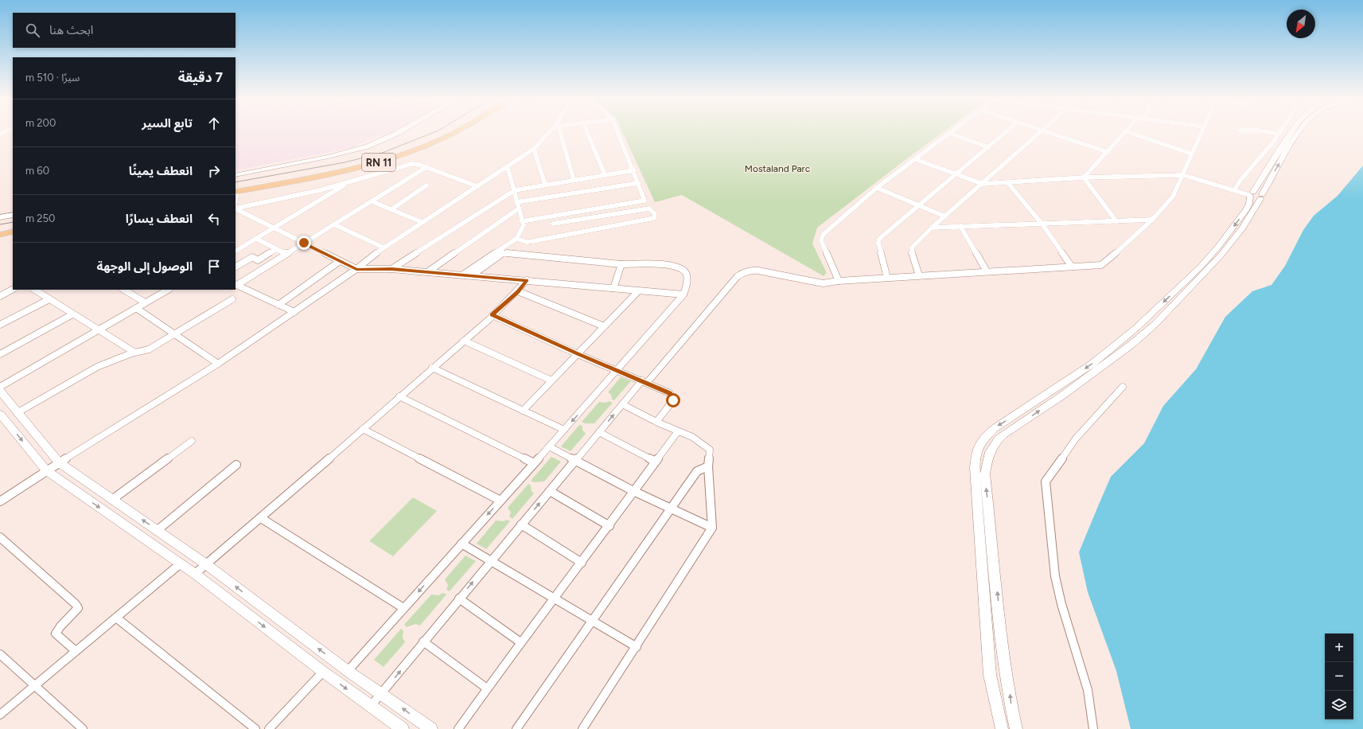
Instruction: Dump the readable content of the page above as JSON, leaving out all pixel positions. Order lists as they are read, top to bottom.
{
  "streets": {
    "highway": ["RN 11"]
  },
  "parks": ["Mostaland Parc"],
  "north": "bottom left",
  "page": {
    "search": "ابحث هنا",
    "heading": ["7 دقيقة", "سيرًا · 510 m"],
    "list": [
      ["تابع السير", "200 m"],
      ["انعطف يمينًا", "60 m"],
      ["انعطف يسارًا", "250 m"],
      "الوصول إلى الوجهة"
    ],
    "map_buttons": ["+", "−"]
  }
}
